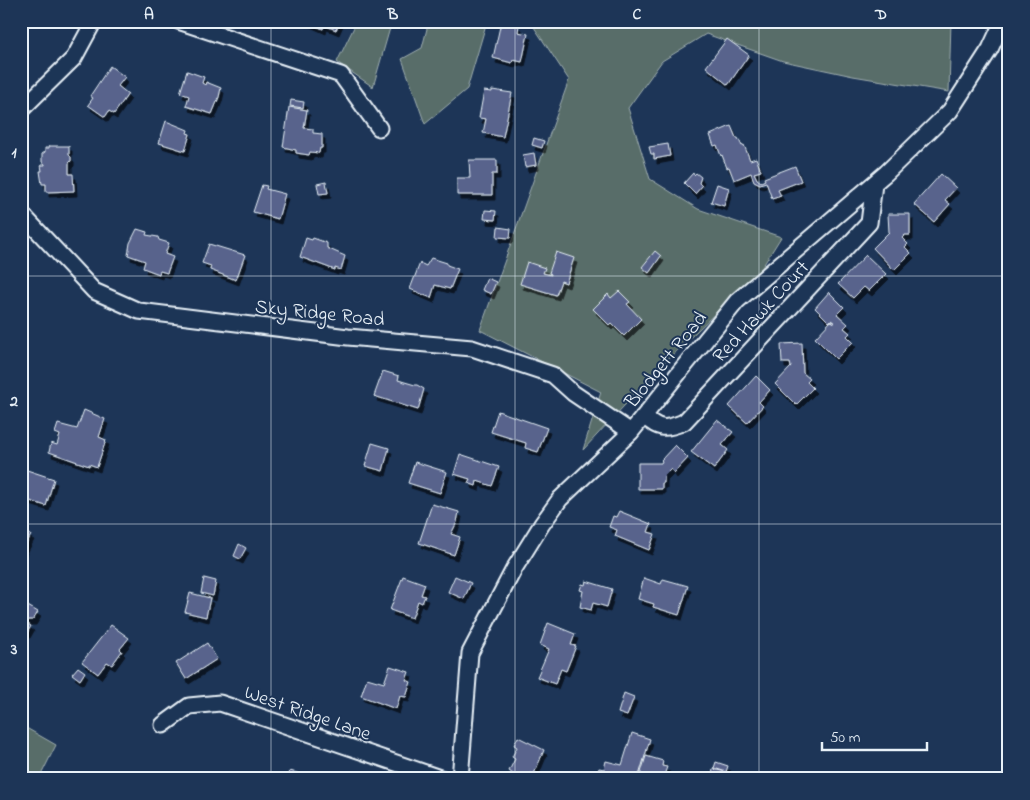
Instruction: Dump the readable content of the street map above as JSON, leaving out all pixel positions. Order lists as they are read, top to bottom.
{
  "streets": {
    "street": [
      "Red Hawk Court",
      "Sky Ridge Road",
      "Blodgett Road",
      "West Ridge Lane"
    ]
  },
  "crossings": [
    ["Red Hawk Court", "Blodgett Road"],
    ["Sky Ridge Road", "Blodgett Road"]
  ],
  "scale_bar": "50 m",
  "grid": {
    "columns": [
      "A",
      "B",
      "C",
      "D"
    ],
    "rows": ["1", "2", "3"]
  }
}
